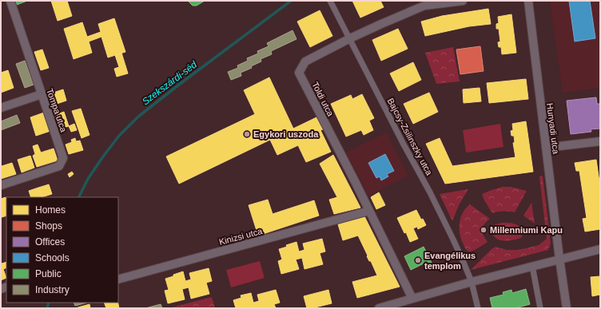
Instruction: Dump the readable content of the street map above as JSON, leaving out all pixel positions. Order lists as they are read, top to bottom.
{
  "streets": {
    "street": [
      "Toldi utca",
      "Tompa utca",
      "Hunyadi utca",
      "Bajcsy-Zsilinszky utca",
      "Kinizsi utca"
    ]
  },
  "crossings": [
    ["Toldi utca", "Bajcsy-Zsilinszky utca"],
    ["Toldi utca", "Kinizsi utca"]
  ],
  "water": ["Szekszárdi-séd"],
  "places": ["Egykori uszoda", "Millenniumi Kapu", "Evangélikus templom"],
  "legend": [
    "Homes",
    "Shops",
    "Offices",
    "Schools",
    "Public",
    "Industry"
  ]
}
